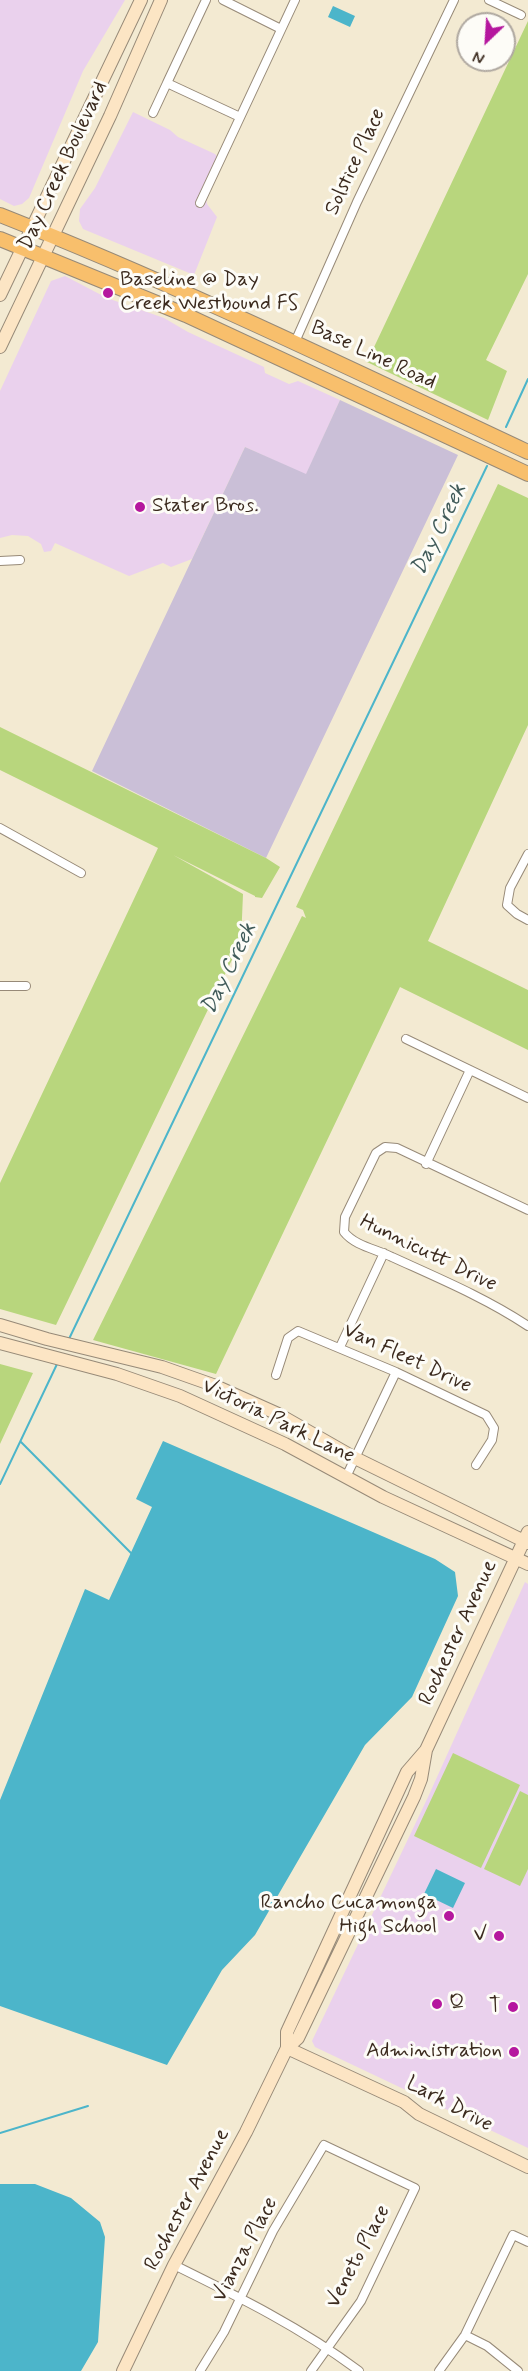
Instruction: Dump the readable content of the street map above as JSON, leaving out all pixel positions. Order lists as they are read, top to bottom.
{
  "streets": {
    "main road": ["Base Line Road"],
    "street": [
      "Solstice Place",
      "Day Creek Boulevard",
      "Hunnicutt Drive",
      "Van Fleet Drive",
      "Victoria Park Lane",
      "Rochester Avenue",
      "Lark Drive",
      "Vianza Place",
      "Veneto Place"
    ]
  },
  "crossings": [
    ["Solstice Place", "Base Line Road"],
    ["Day Creek Boulevard", "Base Line Road"],
    ["Victoria Park Lane", "Rochester Avenue"],
    ["Rochester Avenue", "Lark Drive"],
    ["Vianza Place", "Veneto Place"]
  ],
  "water": ["Day Creek"],
  "places": [
    "Baseline @ Day Creek Westbound FS",
    "Stater Bros.",
    "Rancho Cucamonga High School",
    "V",
    "Q",
    "T",
    "Administration"
  ],
  "north": "bottom left"
}
